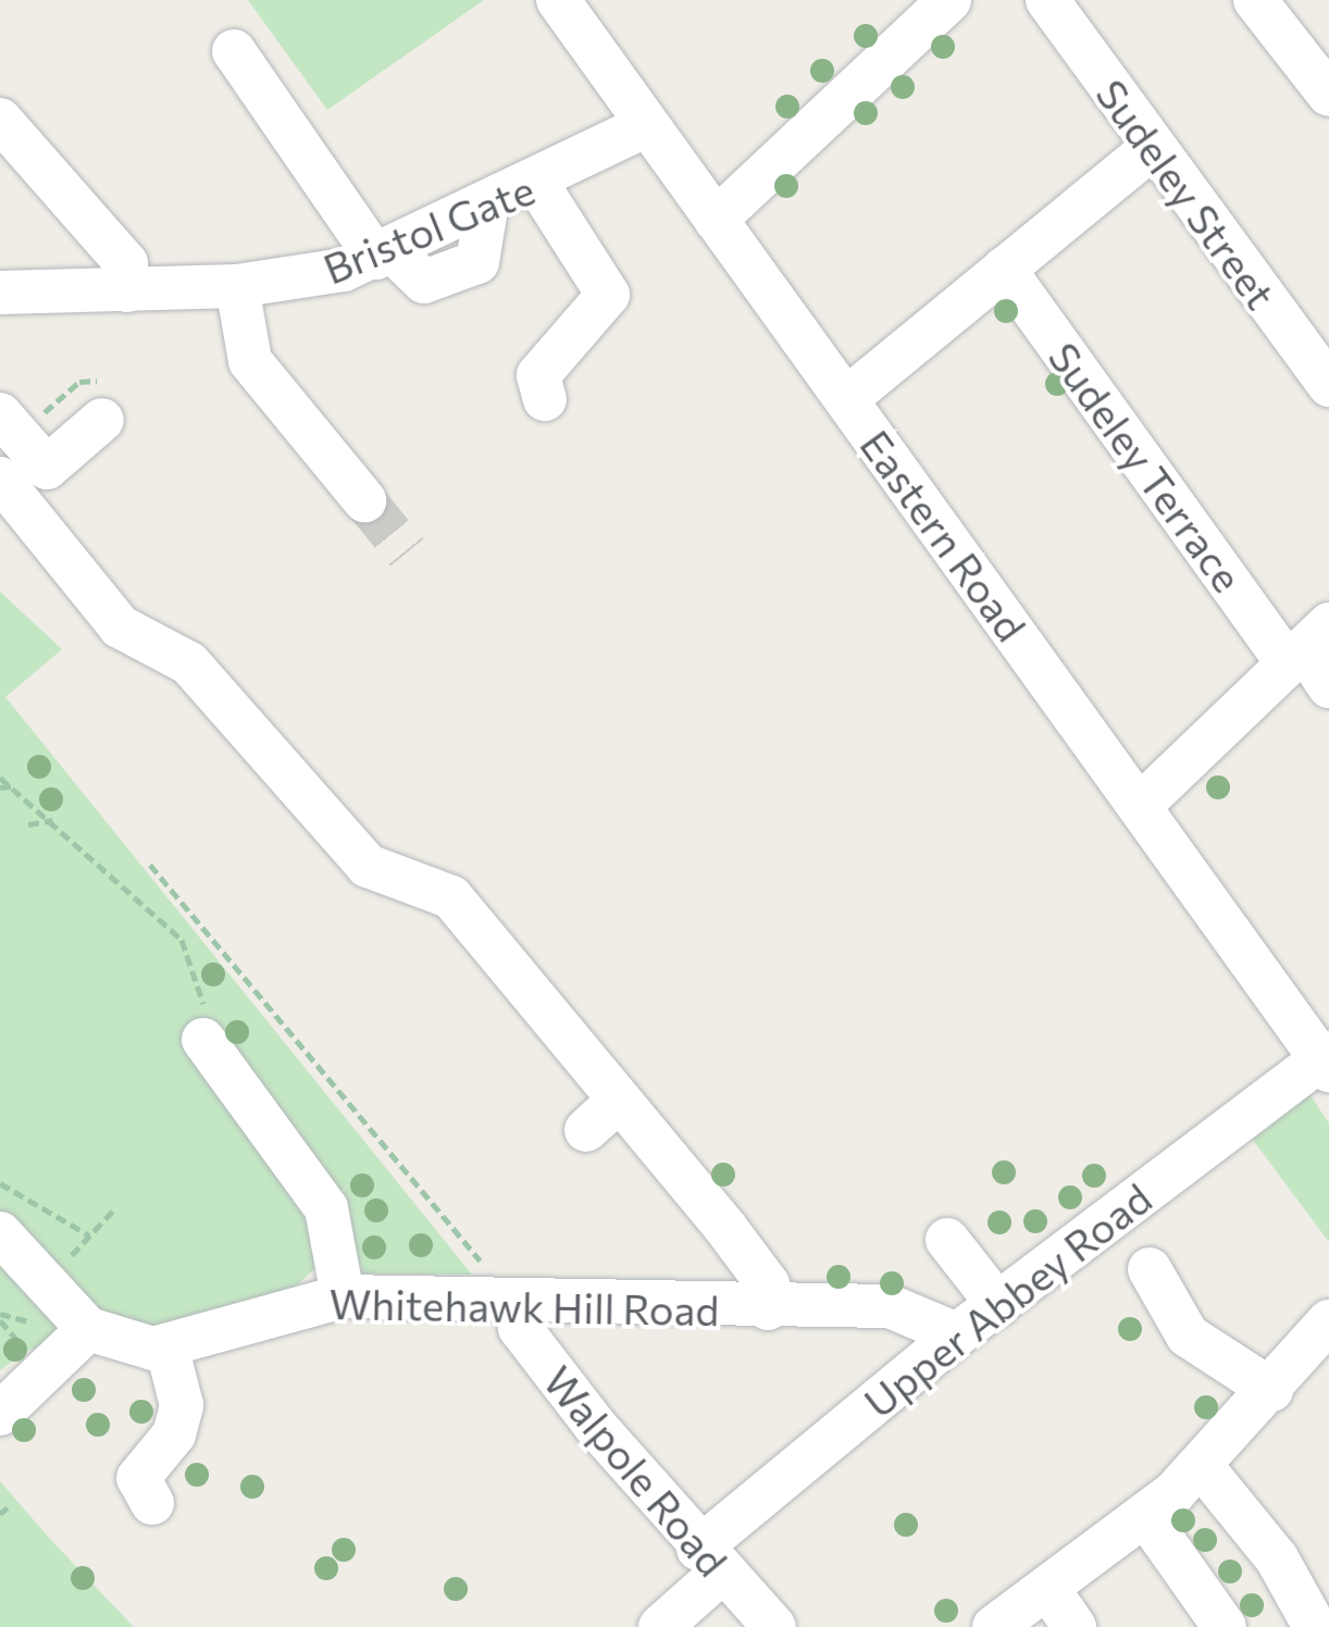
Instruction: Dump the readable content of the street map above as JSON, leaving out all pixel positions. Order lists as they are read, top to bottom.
{
  "streets": {
    "street": [
      "Sudeley Street",
      "Bristol Gate",
      "Sudeley Terrace",
      "Eastern Road",
      "Upper Abbey Road",
      "Whitehawk Hill Road",
      "Walpole Road"
    ]
  },
  "crossings": [
    ["Bristol Gate", "Eastern Road"],
    ["Eastern Road", "Upper Abbey Road"],
    ["Upper Abbey Road", "Whitehawk Hill Road"],
    ["Upper Abbey Road", "Walpole Road"],
    ["Whitehawk Hill Road", "Walpole Road"]
  ]
}
